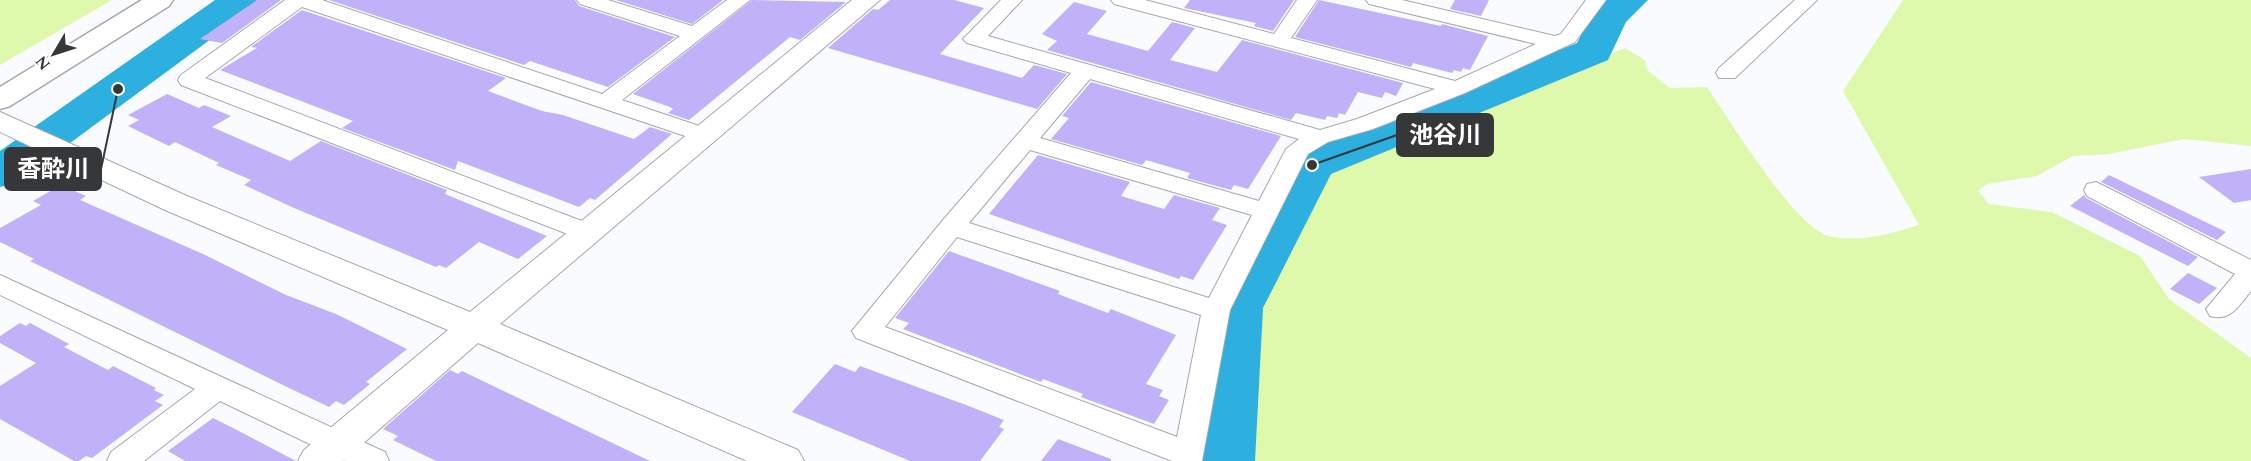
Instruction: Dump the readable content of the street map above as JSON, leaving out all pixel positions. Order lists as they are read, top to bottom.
{
  "places": ["香酔川", "池谷川"],
  "north": "bottom left"
}
